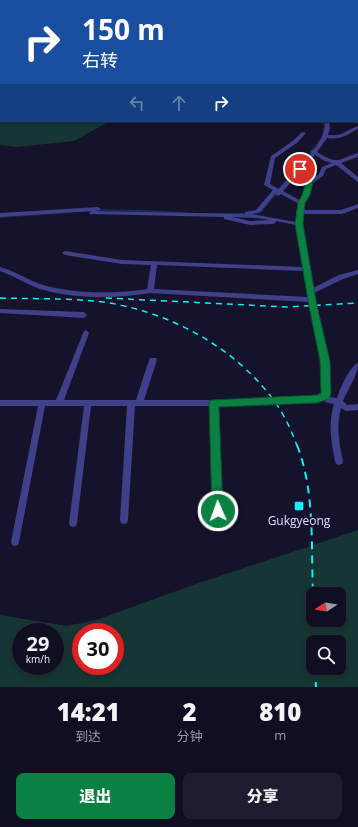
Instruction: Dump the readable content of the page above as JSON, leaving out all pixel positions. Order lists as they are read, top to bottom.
{
  "places": {
    "transit": ["Gukgyeong"]
  },
  "north": "left",
  "page": {
    "turn": ["150 m", "右转"],
    "speed": "29 km/h",
    "limit": "30",
    "eta": [
      "14:21",
      "到达",
      "2",
      "分钟",
      "810",
      "m"
    ],
    "buttons": ["退出", "分享"]
  }
}
